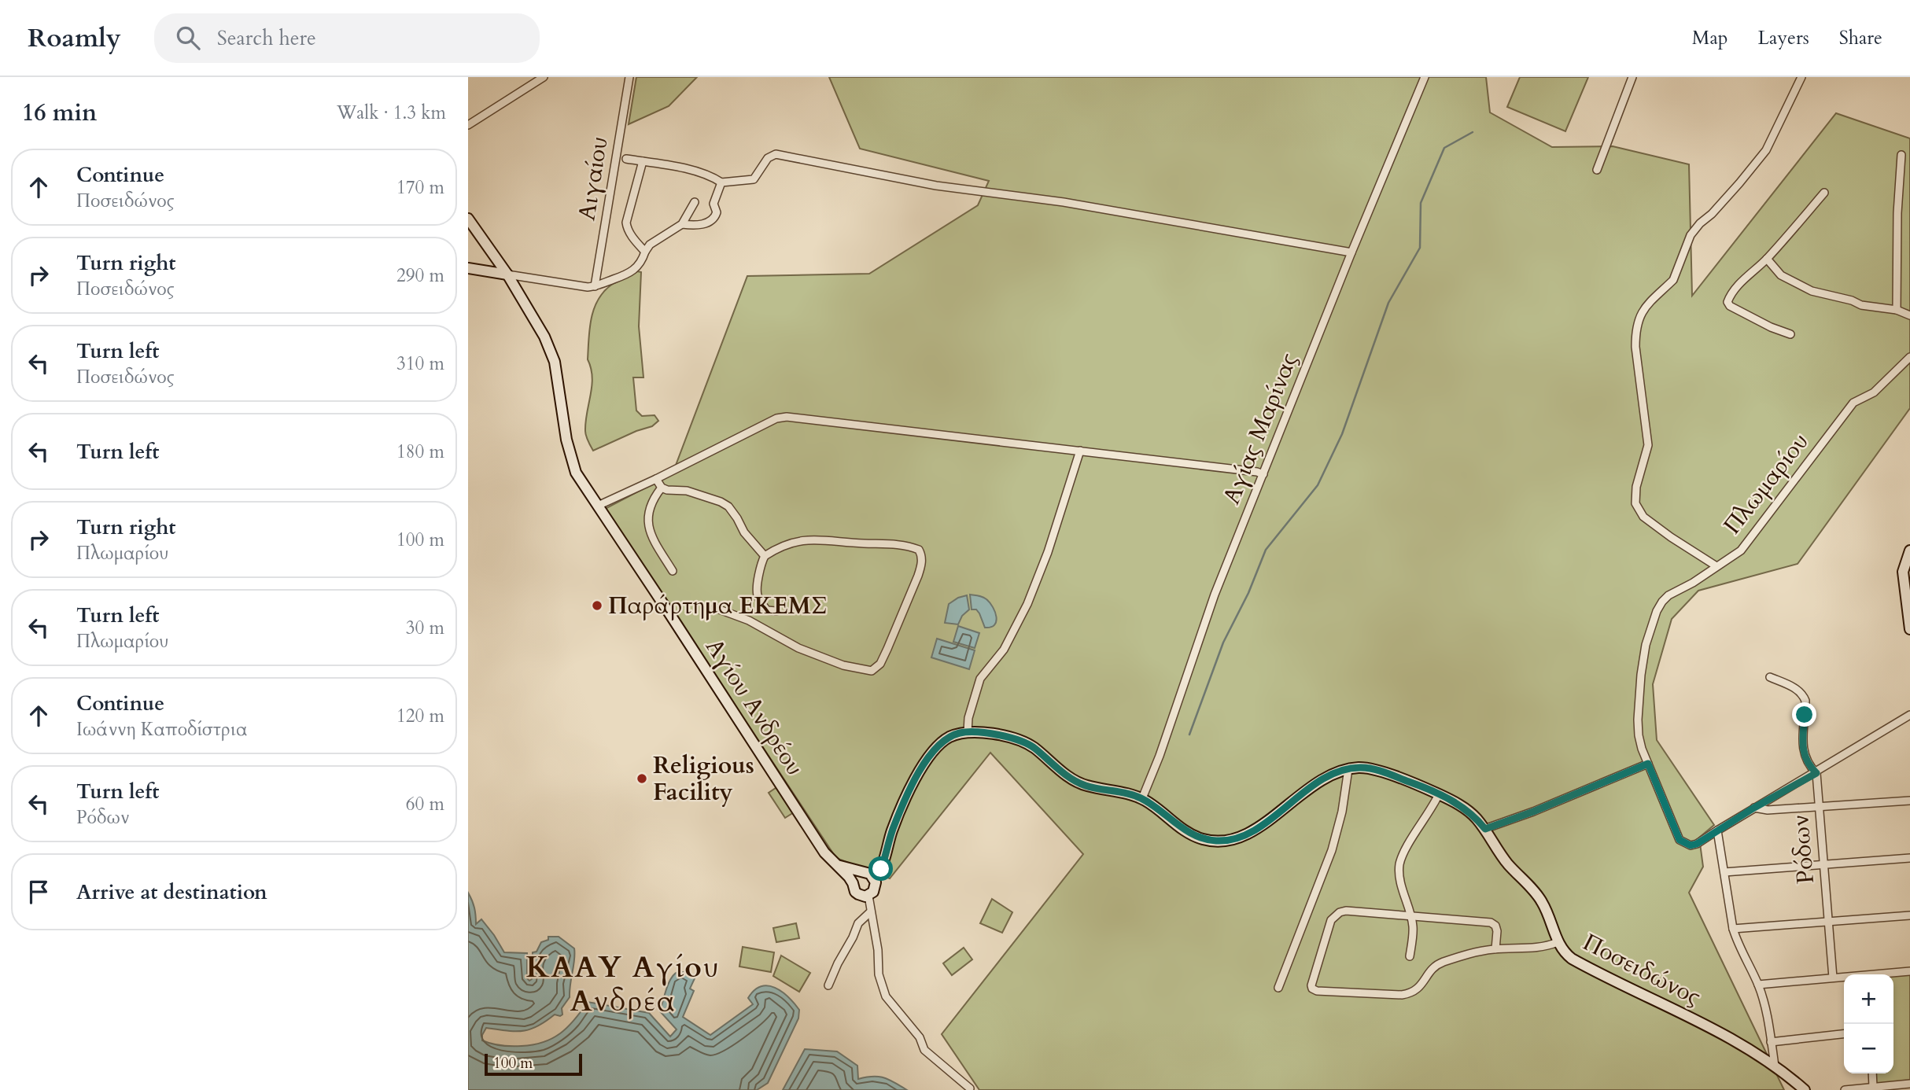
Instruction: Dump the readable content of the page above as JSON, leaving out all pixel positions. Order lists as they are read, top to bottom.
{
  "streets": {
    "street": [
      "Αιγαίου",
      "Αγίας Μαρίνας",
      "Πλωμαρίου",
      "Αγίου Ανδρέου",
      "Ρόδων",
      "Ποσειδώνος"
    ]
  },
  "crossings": [
    ["Αγίας Μαρίνας", "Ποσειδώνος"]
  ],
  "districts": ["ΚΑΑΥ Αγίου Ανδρέα"],
  "places": ["Παράρτημα ΕΚΕΜΣ", "Religious Facility"],
  "scale_bar": "100 m",
  "page": {
    "header": "Roamly",
    "search": "Search here",
    "nav": ["Map", "Layers", "Share"],
    "heading": ["16 min", "Walk · 1.3 km"],
    "list": [
      ["Continue", "Ποσειδώνος", "170 m"],
      ["Turn right", "Ποσειδώνος", "290 m"],
      ["Turn left", "Ποσειδώνος", "310 m"],
      ["Turn left", "180 m"],
      ["Turn right", "Πλωμαρίου", "100 m"],
      ["Turn left", "Πλωμαρίου", "30 m"],
      ["Continue", "Ιωάννη Καποδίστρια", "120 m"],
      ["Turn left", "Ρόδων", "60 m"],
      "Arrive at destination"
    ],
    "map_buttons": ["+", "−"],
    "scale": "100 m"
  }
}
